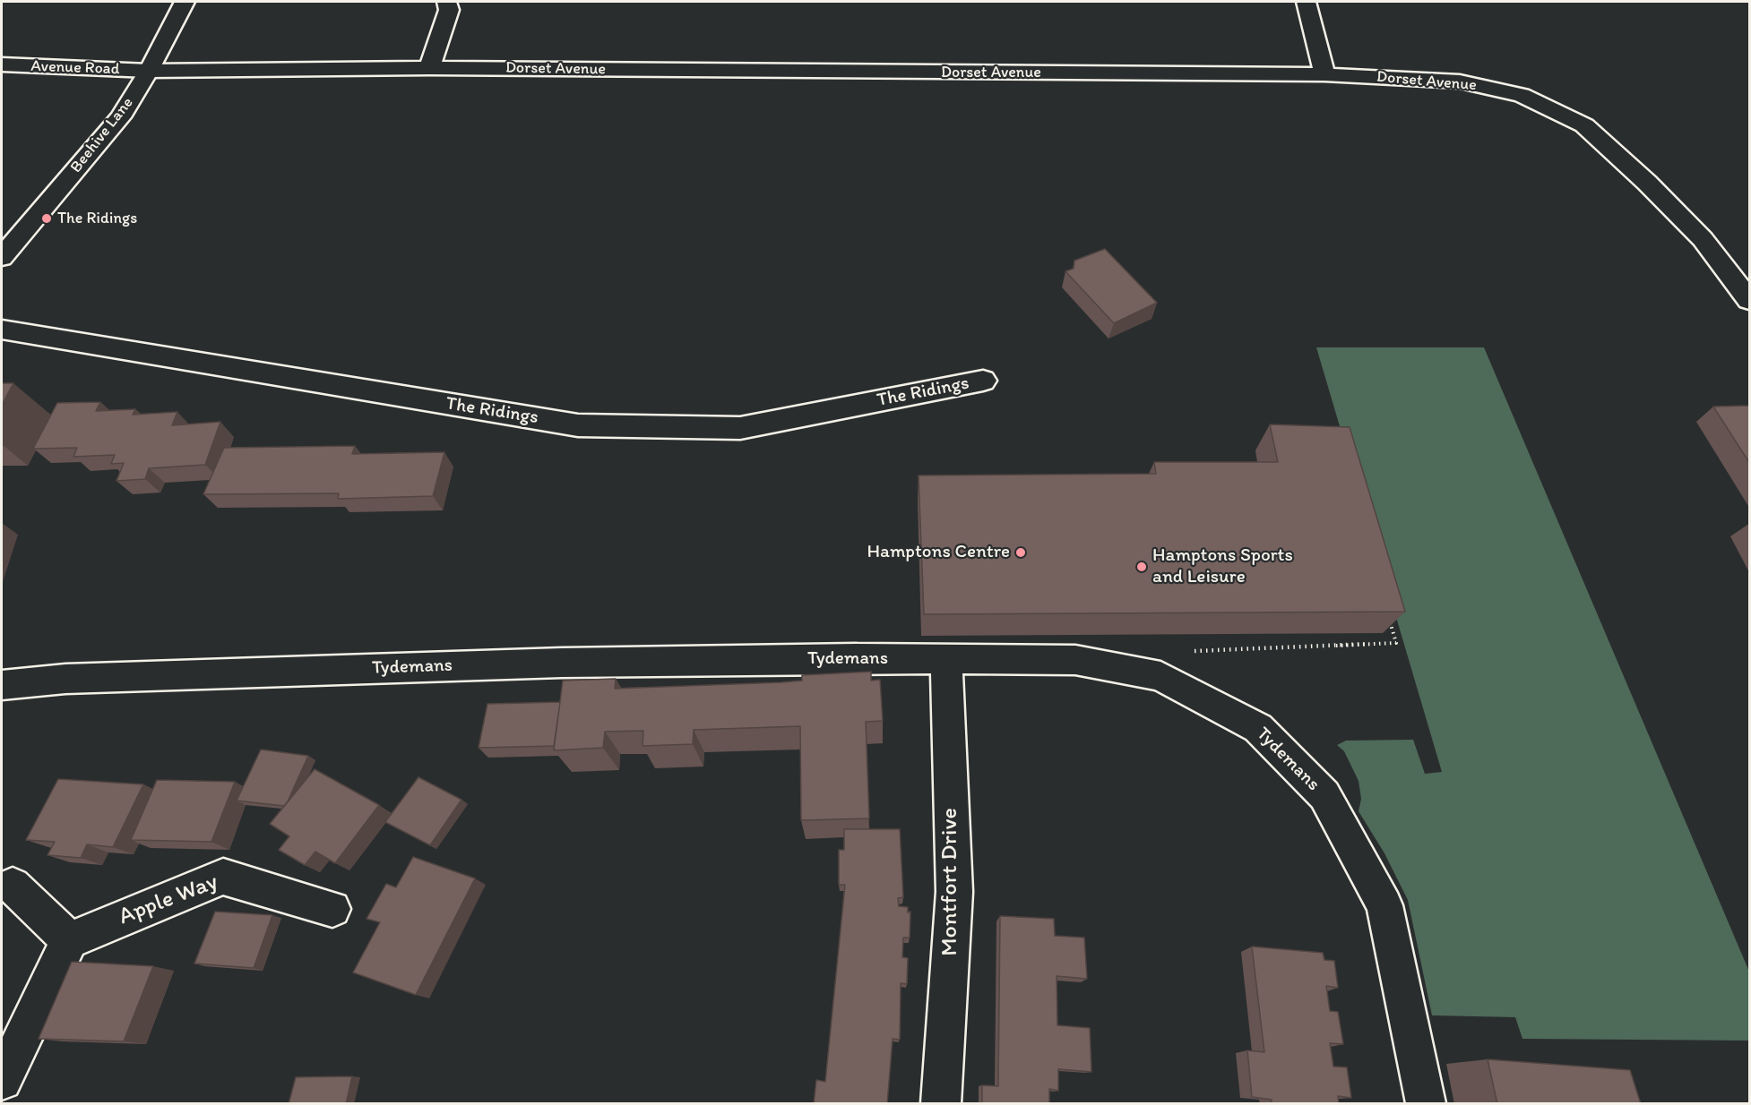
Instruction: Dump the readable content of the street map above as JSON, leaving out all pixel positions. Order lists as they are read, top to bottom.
{
  "streets": {
    "street": [
      "Avenue Road",
      "Dorset Avenue",
      "Beehive Lane",
      "The Ridings",
      "Tydemans",
      "Montfort Drive",
      "Apple Way"
    ]
  },
  "crossings": [
    ["Avenue Road", "Dorset Avenue"],
    ["Avenue Road", "Beehive Lane"],
    ["Dorset Avenue", "Beehive Lane"],
    ["Tydemans", "Montfort Drive"]
  ],
  "places": ["The Ridings", "Hamptons Centre", "Hamptons Sports and Leisure"]
}
